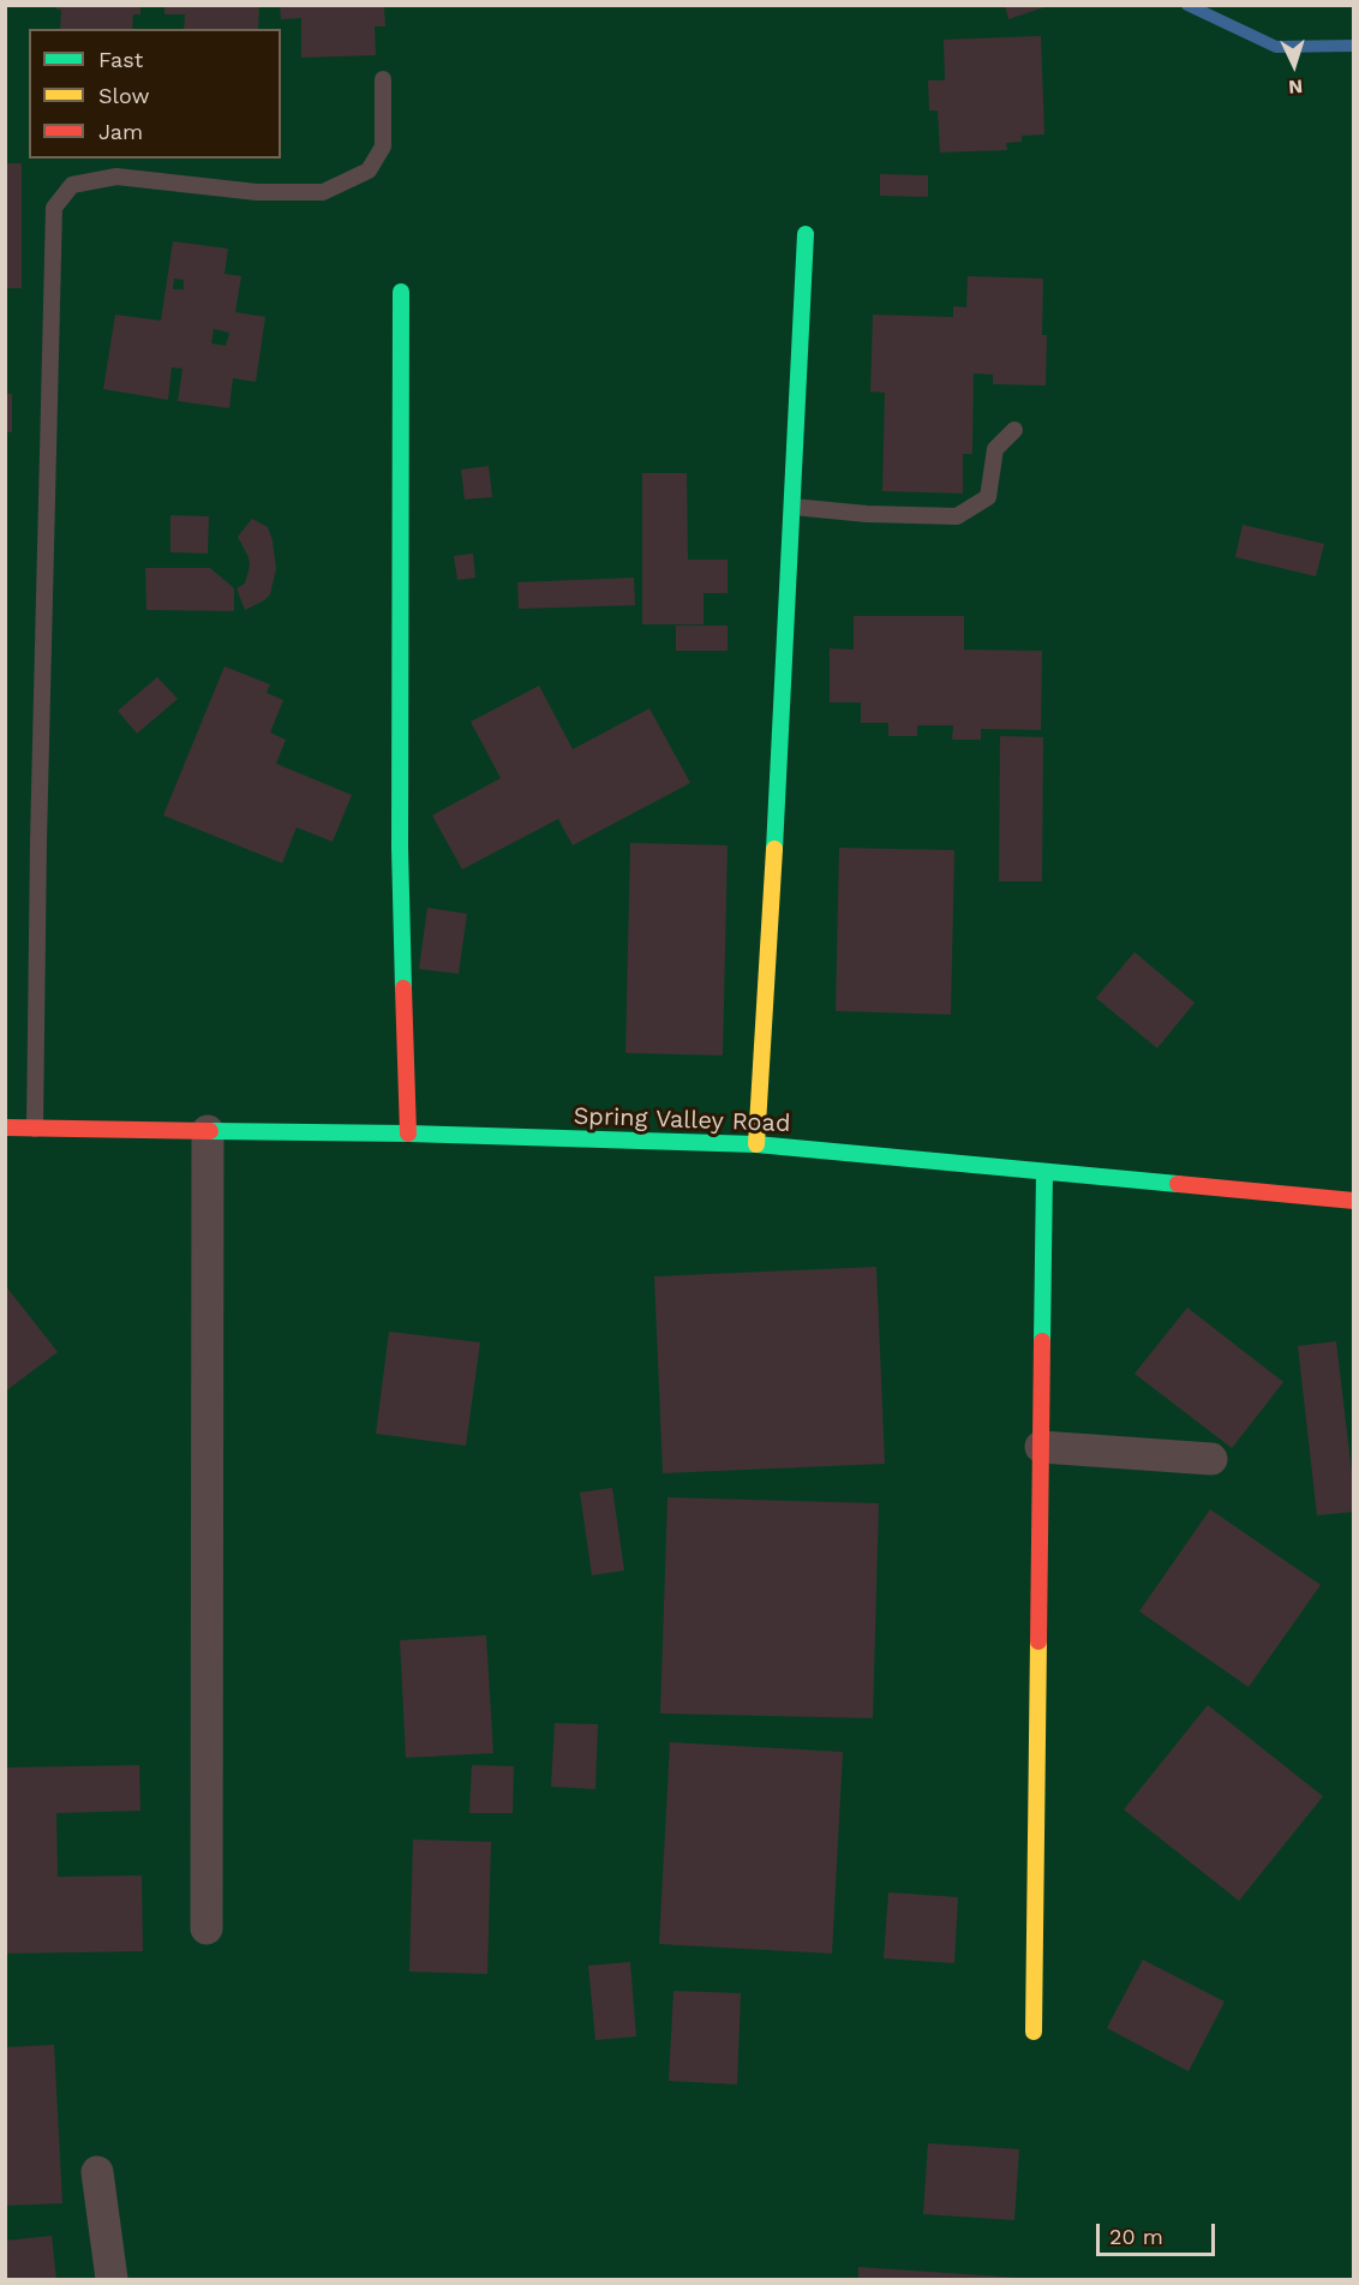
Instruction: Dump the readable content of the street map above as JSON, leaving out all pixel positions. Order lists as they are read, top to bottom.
{
  "streets": {
    "street": ["Spring Valley Road"]
  },
  "legend": ["Fast", "Slow", "Jam"],
  "scale_bar": "20 m",
  "north": "bottom"
}
